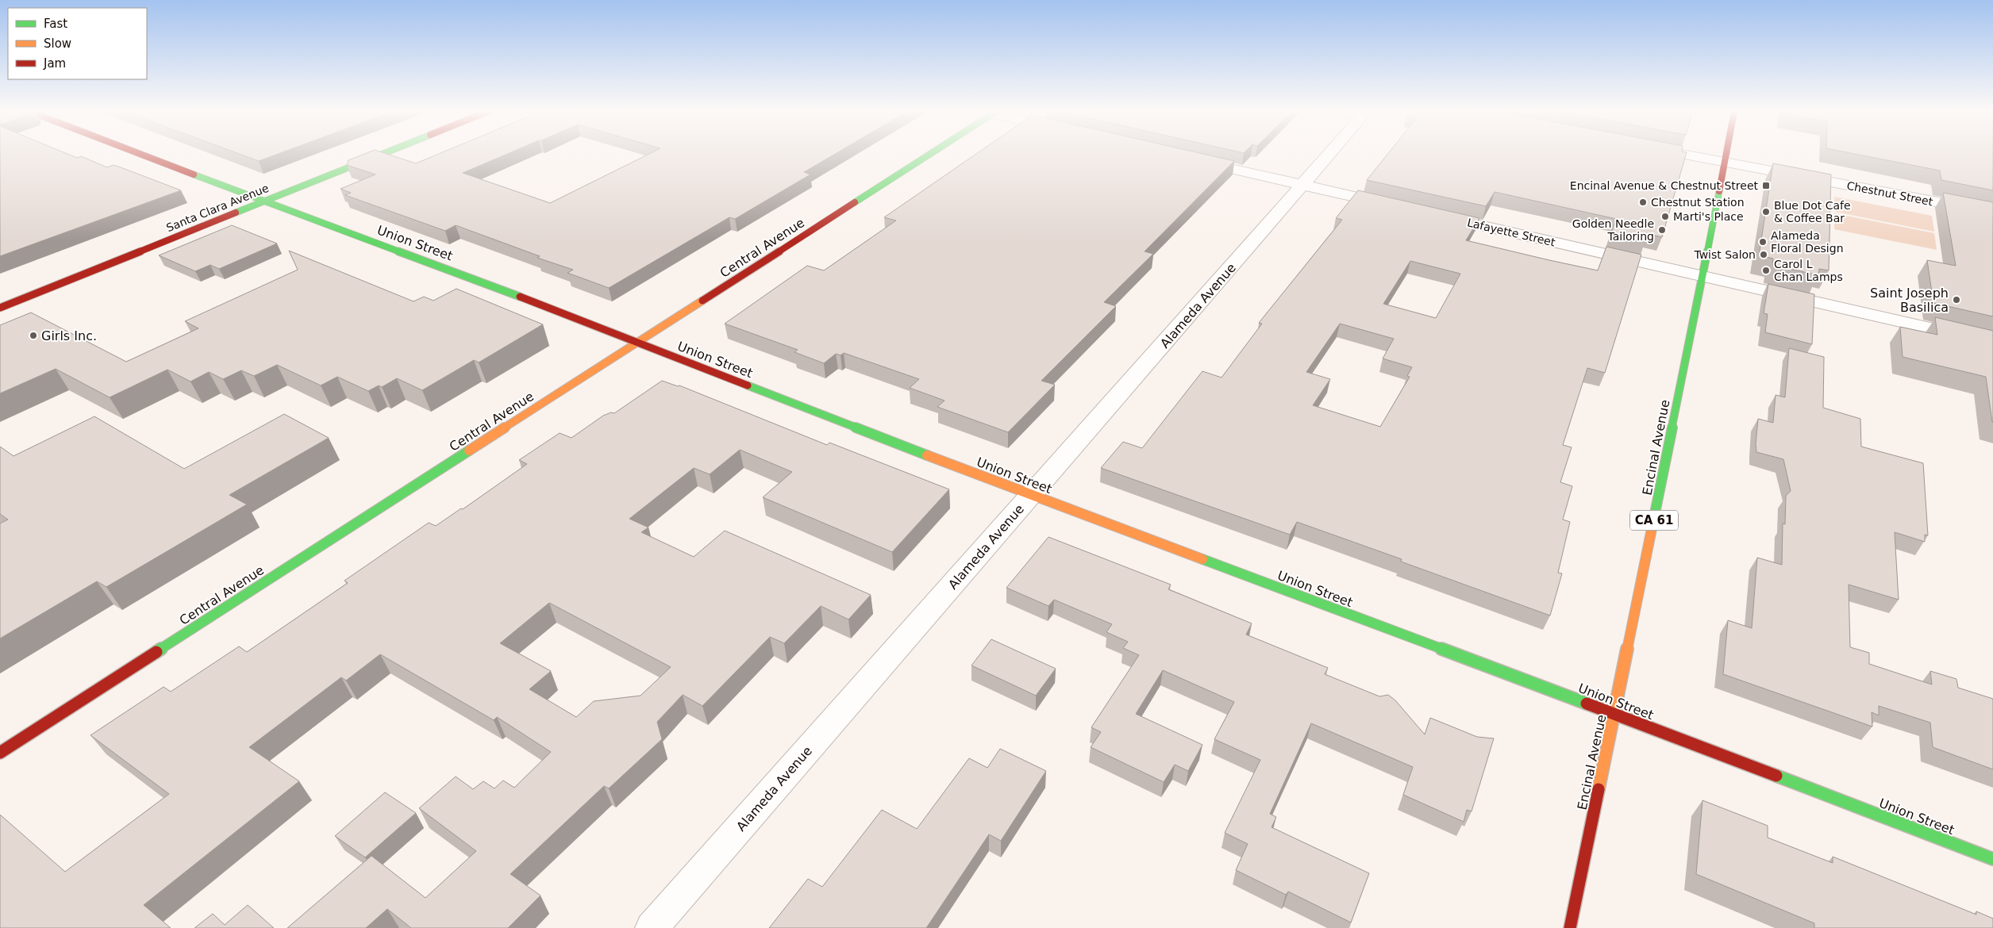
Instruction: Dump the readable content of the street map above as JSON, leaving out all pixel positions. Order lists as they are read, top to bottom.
{
  "streets": {
    "street": [
      "Chestnut Street",
      "Santa Clara Avenue",
      "Lafayette Street",
      "Union Street",
      "Central Avenue",
      "Alameda Avenue",
      "Encinal Avenue",
      "CA 61"
    ]
  },
  "crossings": [
    ["Chestnut Street", "Encinal Avenue"],
    ["Santa Clara Avenue", "Union Street"],
    ["Lafayette Street", "Encinal Avenue"],
    ["Union Street", "Central Avenue"],
    ["Union Street", "Alameda Avenue"],
    ["Union Street", "Encinal Avenue"]
  ],
  "places": {
    "transit": ["Encinal Avenue & Chestnut Street"],
    "other": [
      "Chestnut Station",
      "Blue Dot Cafe & Coffee Bar",
      "Marti's Place",
      "Golden Needle Tailoring",
      "Alameda Floral Design",
      "Twist Salon",
      "Carol L Chan Lamps",
      "Saint Joseph Basilica",
      "Girls Inc."
    ]
  },
  "legend": ["Fast", "Slow", "Jam"]
}
